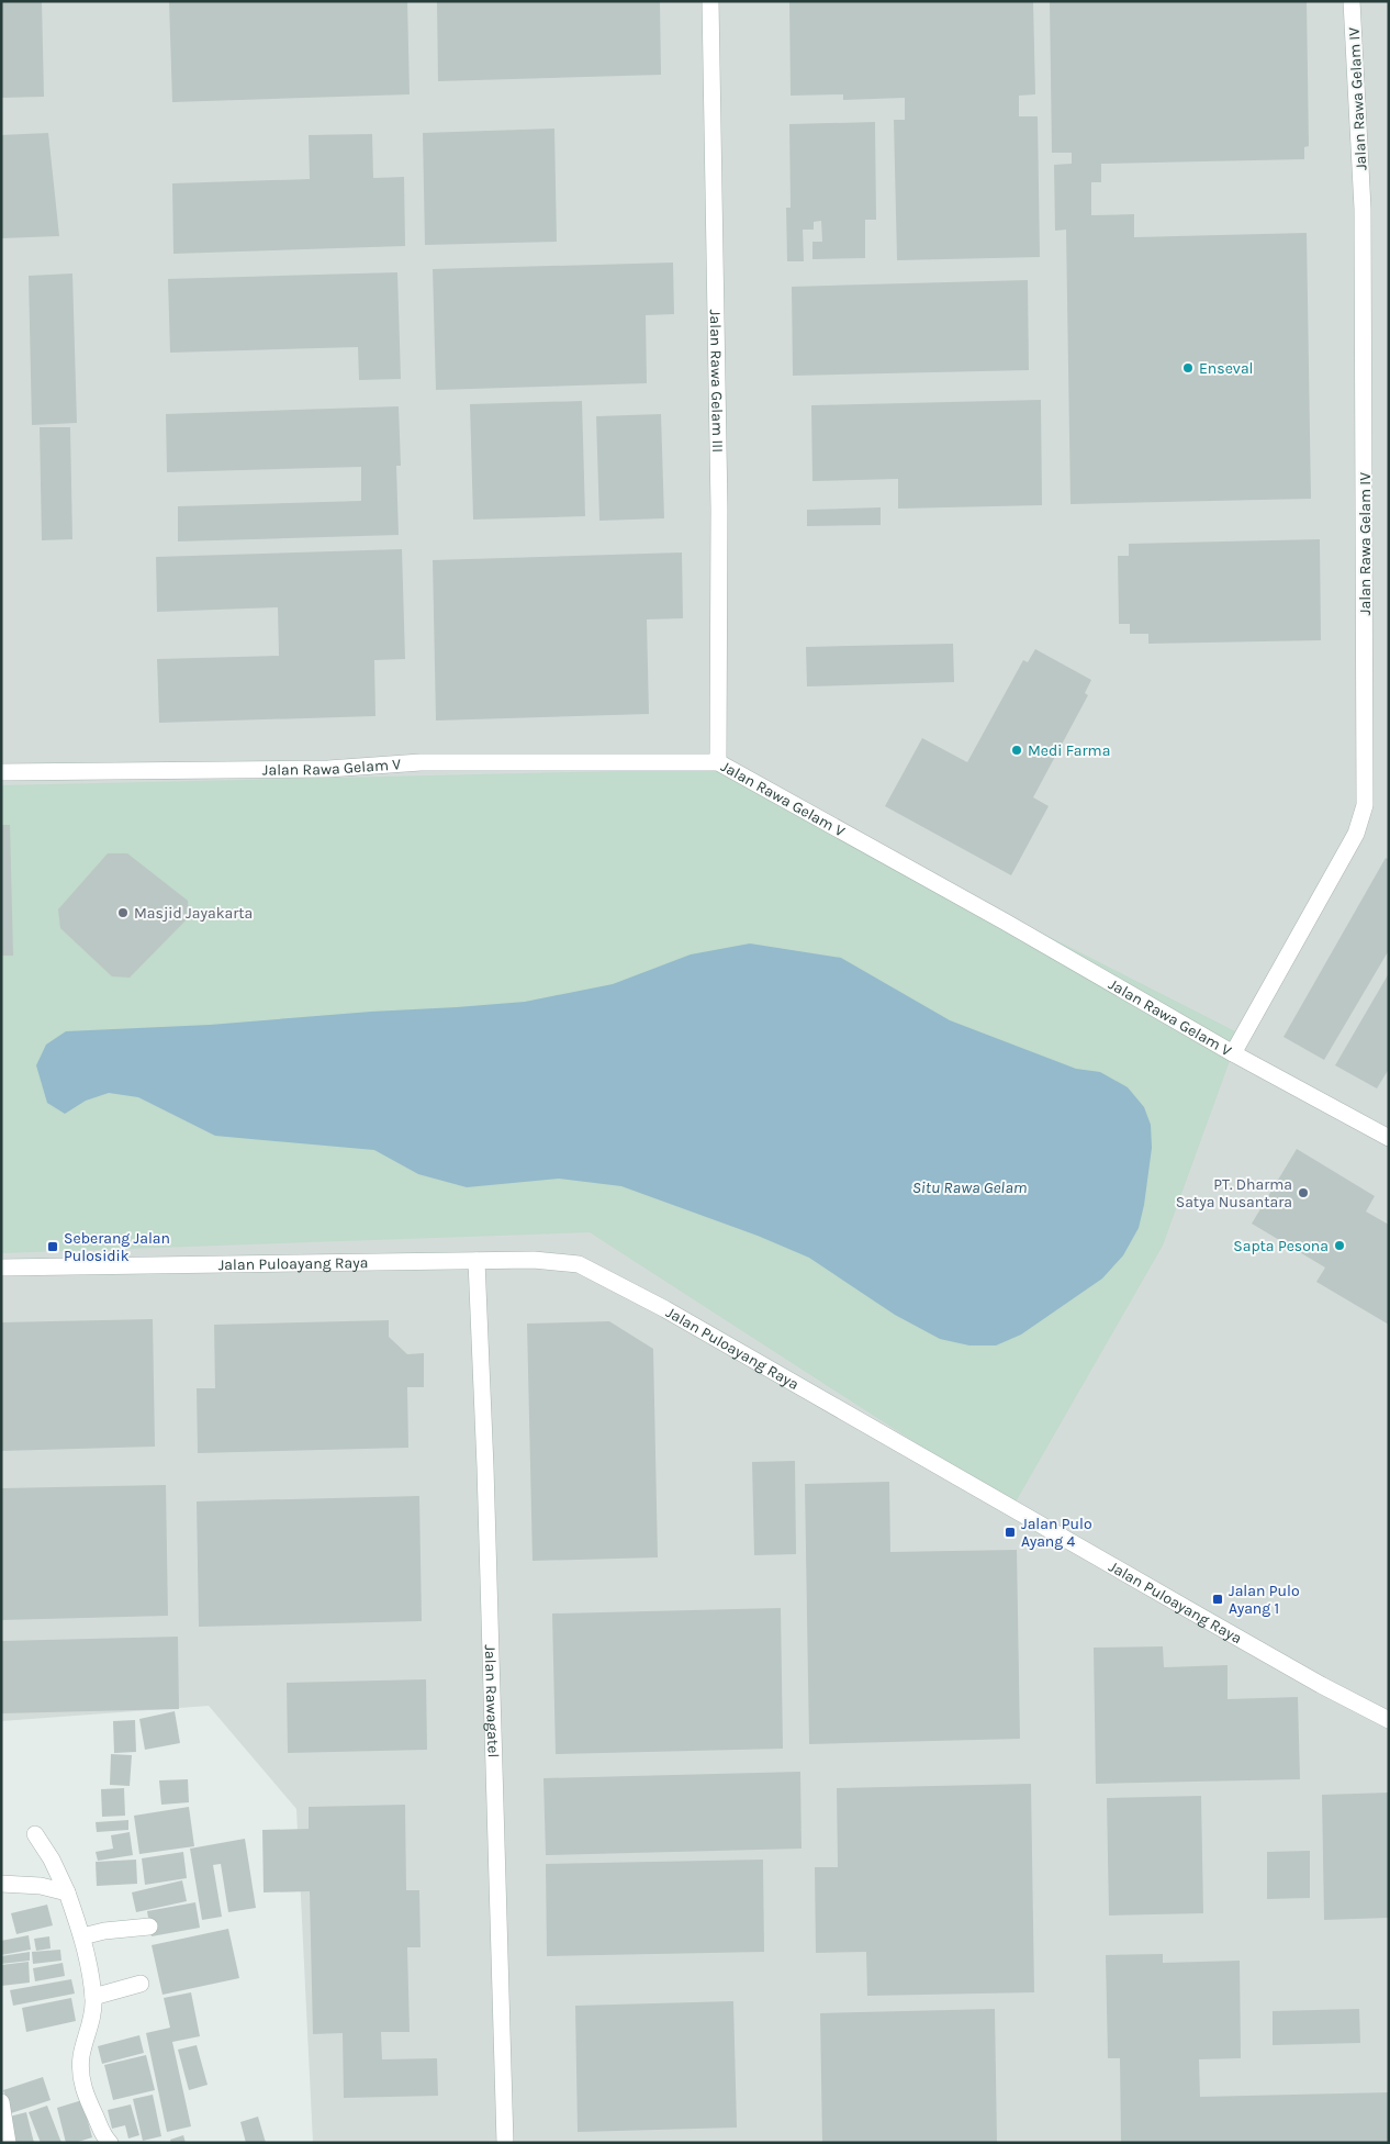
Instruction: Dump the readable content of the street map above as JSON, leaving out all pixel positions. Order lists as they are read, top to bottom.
{
  "streets": {
    "street": [
      "Jalan Rawa Gelam IV",
      "Jalan Rawa Gelam III",
      "Jalan Rawa Gelam V",
      "Jalan Puloayang Raya",
      "Jalan Rawagatel"
    ]
  },
  "crossings": [
    ["Jalan Rawa Gelam IV", "Jalan Rawa Gelam V"],
    ["Jalan Rawa Gelam III", "Jalan Rawa Gelam V"],
    ["Jalan Puloayang Raya", "Jalan Rawagatel"]
  ],
  "water": ["Situ Rawa Gelam"],
  "places": {
    "other": [
      "Enseval",
      "Medi Farma",
      "Masjid Jayakarta",
      "PT. Dharma Satya Nusantara",
      "Sapta Pesona"
    ],
    "transit": ["Seberang Jalan Pulosidik", "Jalan Pulo Ayang 4", "Jalan Pulo Ayang 1"]
  }
}
